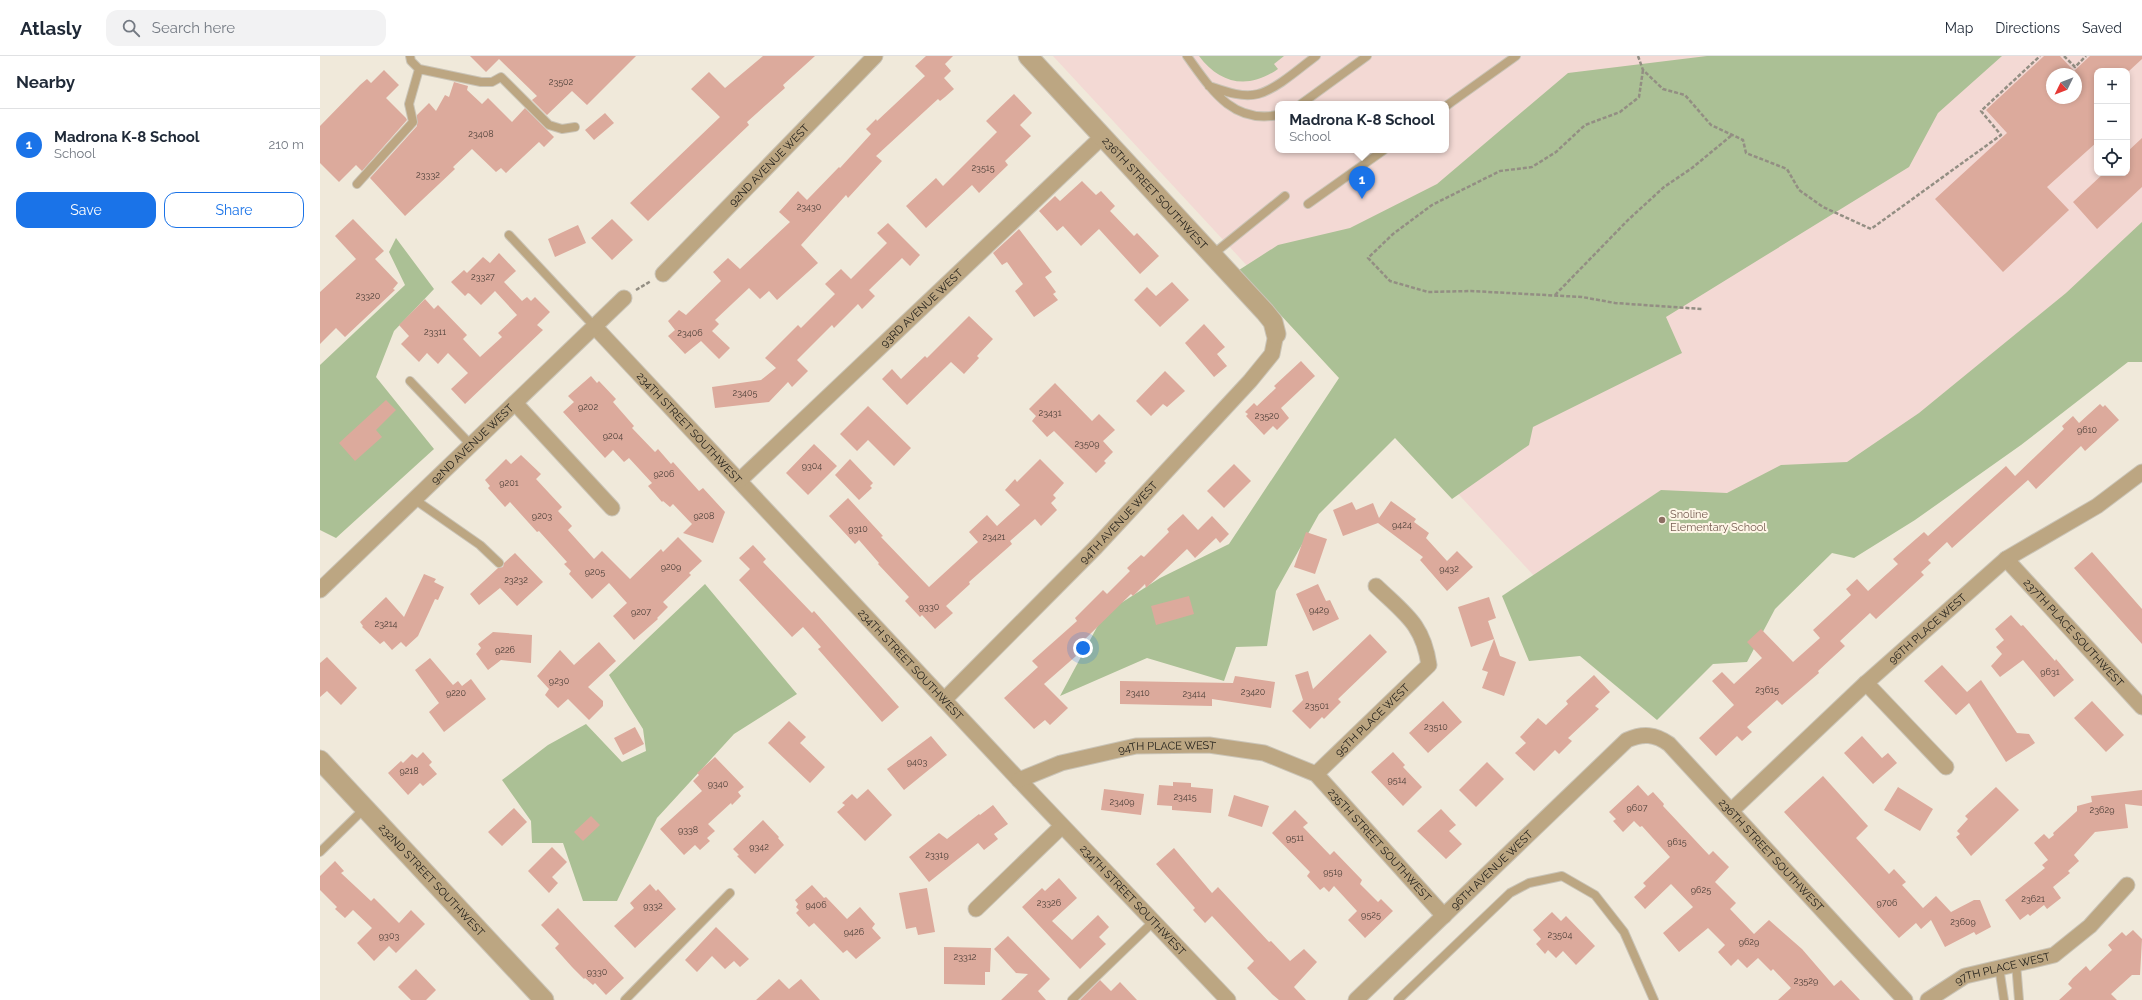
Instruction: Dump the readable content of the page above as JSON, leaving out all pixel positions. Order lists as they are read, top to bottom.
{
  "streets": {
    "street": [
      "92ND AVENUE WEST",
      "236TH STREET SOUTHWEST",
      "93RD AVENUE WEST",
      "234TH STREET SOUTHWEST",
      "94TH AVENUE WEST",
      "96TH PLACE WEST",
      "237TH PLACE SOUTHWEST",
      "95TH PLACE WEST",
      "94TH PLACE WEST",
      "235TH STREET SOUTHWEST",
      "96TH AVENUE WEST",
      "232ND STREET SOUTHWEST",
      "97TH PLACE WEST"
    ]
  },
  "crossings": [
    ["92ND AVENUE WEST", "234TH STREET SOUTHWEST"],
    ["236TH STREET SOUTHWEST", "93RD AVENUE WEST"],
    ["236TH STREET SOUTHWEST", "94TH AVENUE WEST"],
    ["236TH STREET SOUTHWEST", "96TH PLACE WEST"],
    ["236TH STREET SOUTHWEST", "96TH AVENUE WEST"],
    ["93RD AVENUE WEST", "234TH STREET SOUTHWEST"],
    ["234TH STREET SOUTHWEST", "94TH AVENUE WEST"],
    ["234TH STREET SOUTHWEST", "94TH PLACE WEST"],
    ["96TH PLACE WEST", "237TH PLACE SOUTHWEST"],
    ["95TH PLACE WEST", "94TH PLACE WEST"],
    ["95TH PLACE WEST", "235TH STREET SOUTHWEST"],
    ["94TH PLACE WEST", "235TH STREET SOUTHWEST"],
    ["235TH STREET SOUTHWEST", "96TH AVENUE WEST"]
  ],
  "places": ["Snoline Elementary School"],
  "house_numbers": [
    "23502",
    "23408",
    "23515",
    "23332",
    "23430",
    "23327",
    "23320",
    "23311",
    "23406",
    "23405",
    "9202",
    "23431",
    "23520",
    "9610",
    "9204",
    "23509",
    "9304",
    "9206",
    "9201",
    "9203",
    "9208",
    "9424",
    "9310",
    "23421",
    "9209",
    "9432",
    "9205",
    "23232",
    "9330",
    "9429",
    "9207",
    "23214",
    "9226",
    "9631",
    "9230",
    "23615",
    "23420",
    "9220",
    "23410",
    "23414",
    "23501",
    "23510",
    "9403",
    "9218",
    "9514",
    "9340",
    "23415",
    "23409",
    "9607",
    "23629",
    "9338",
    "9511",
    "9615",
    "9342",
    "23319",
    "9519",
    "9625",
    "23621",
    "23326",
    "9706",
    "9406",
    "9332",
    "9525",
    "23609",
    "9426",
    "23504",
    "9303",
    "9629",
    "23312",
    "9330",
    "23529"
  ],
  "north": "bottom left",
  "page": {
    "header": "Atlasly",
    "search": "Search here",
    "nav": ["Map", "Directions", "Saved"],
    "heading": "Nearby",
    "map_buttons": ["+", "−"],
    "popup": ["Madrona K-8 School", "School"],
    "list": [
      {
        "mark": "1",
        "name": "Madrona K-8 School",
        "note": "School",
        "value": "210 m"
      }
    ],
    "pins": "1",
    "buttons": ["Save", "Share"]
  }
}
